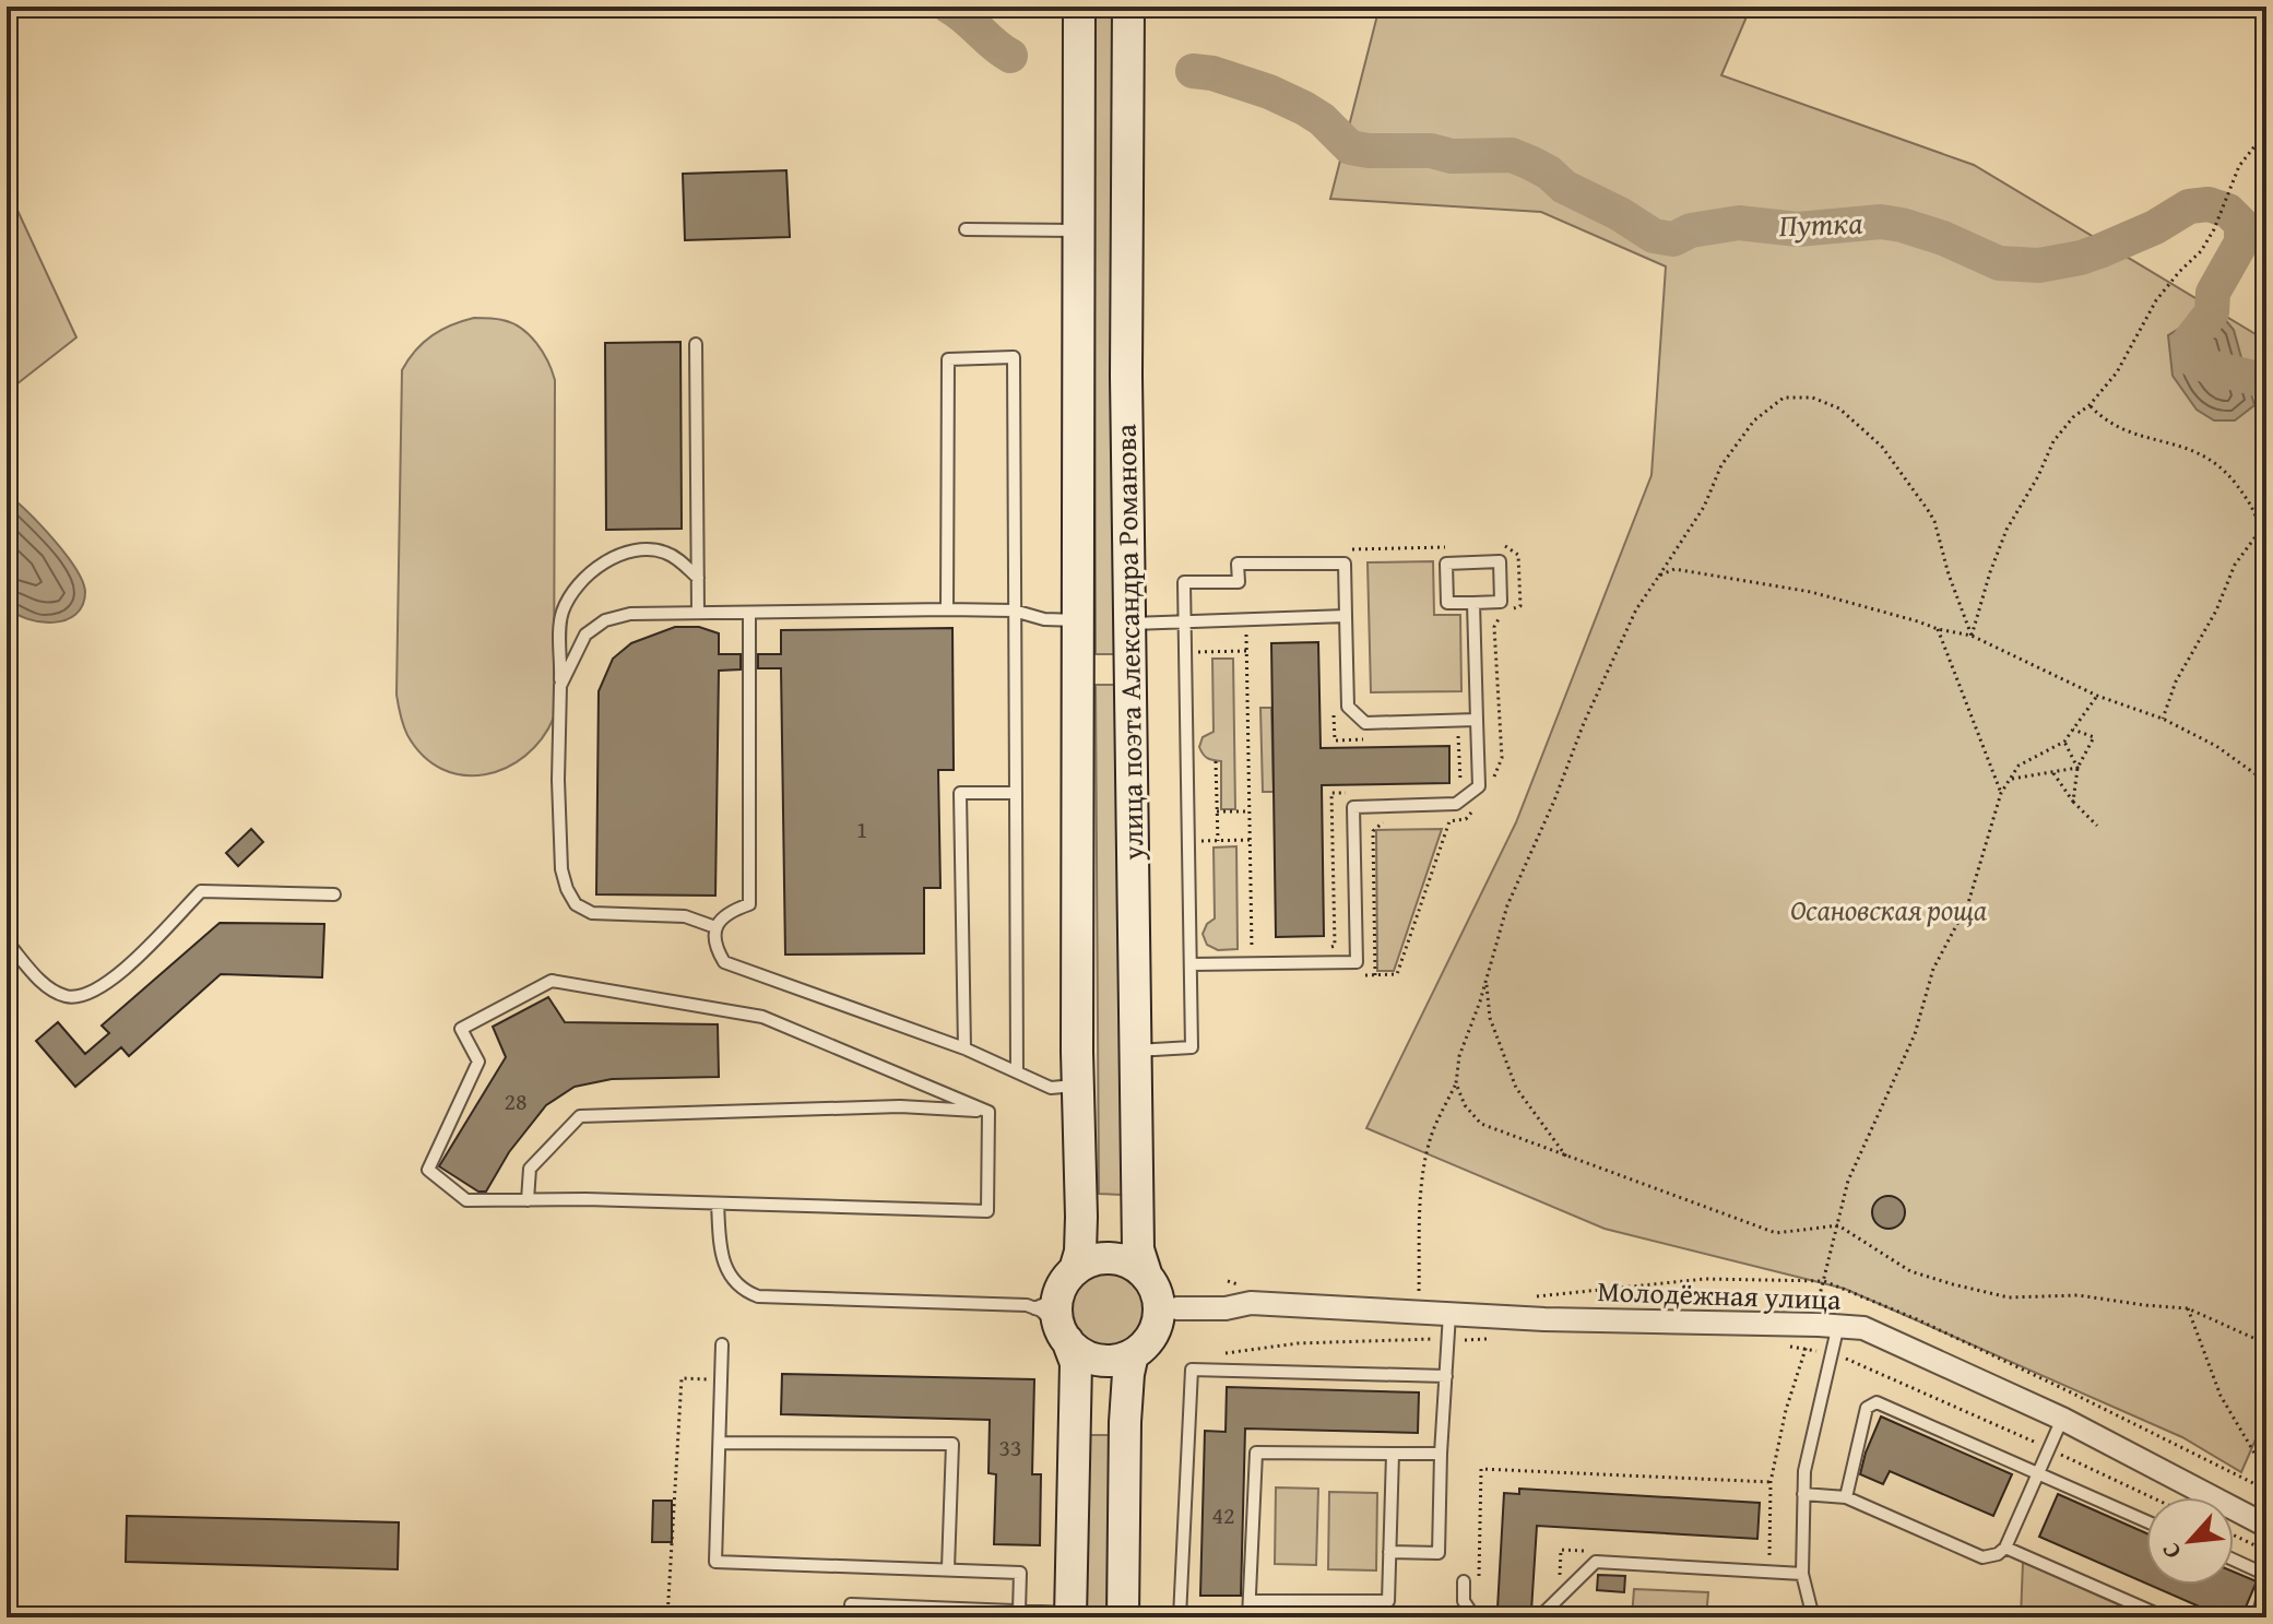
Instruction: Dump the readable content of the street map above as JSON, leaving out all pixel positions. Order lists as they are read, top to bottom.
{
  "streets": {
    "main road": ["улица поэта Александра Романова"],
    "street": ["Молодёжная улица"]
  },
  "crossings": [
    ["улица поэта Александра Романова", "Молодёжная улица"]
  ],
  "water": ["Путка"],
  "parks": ["Осановская роща"],
  "house_numbers": [
    "1",
    "28",
    "33",
    "42"
  ],
  "north": "bottom left"
}
